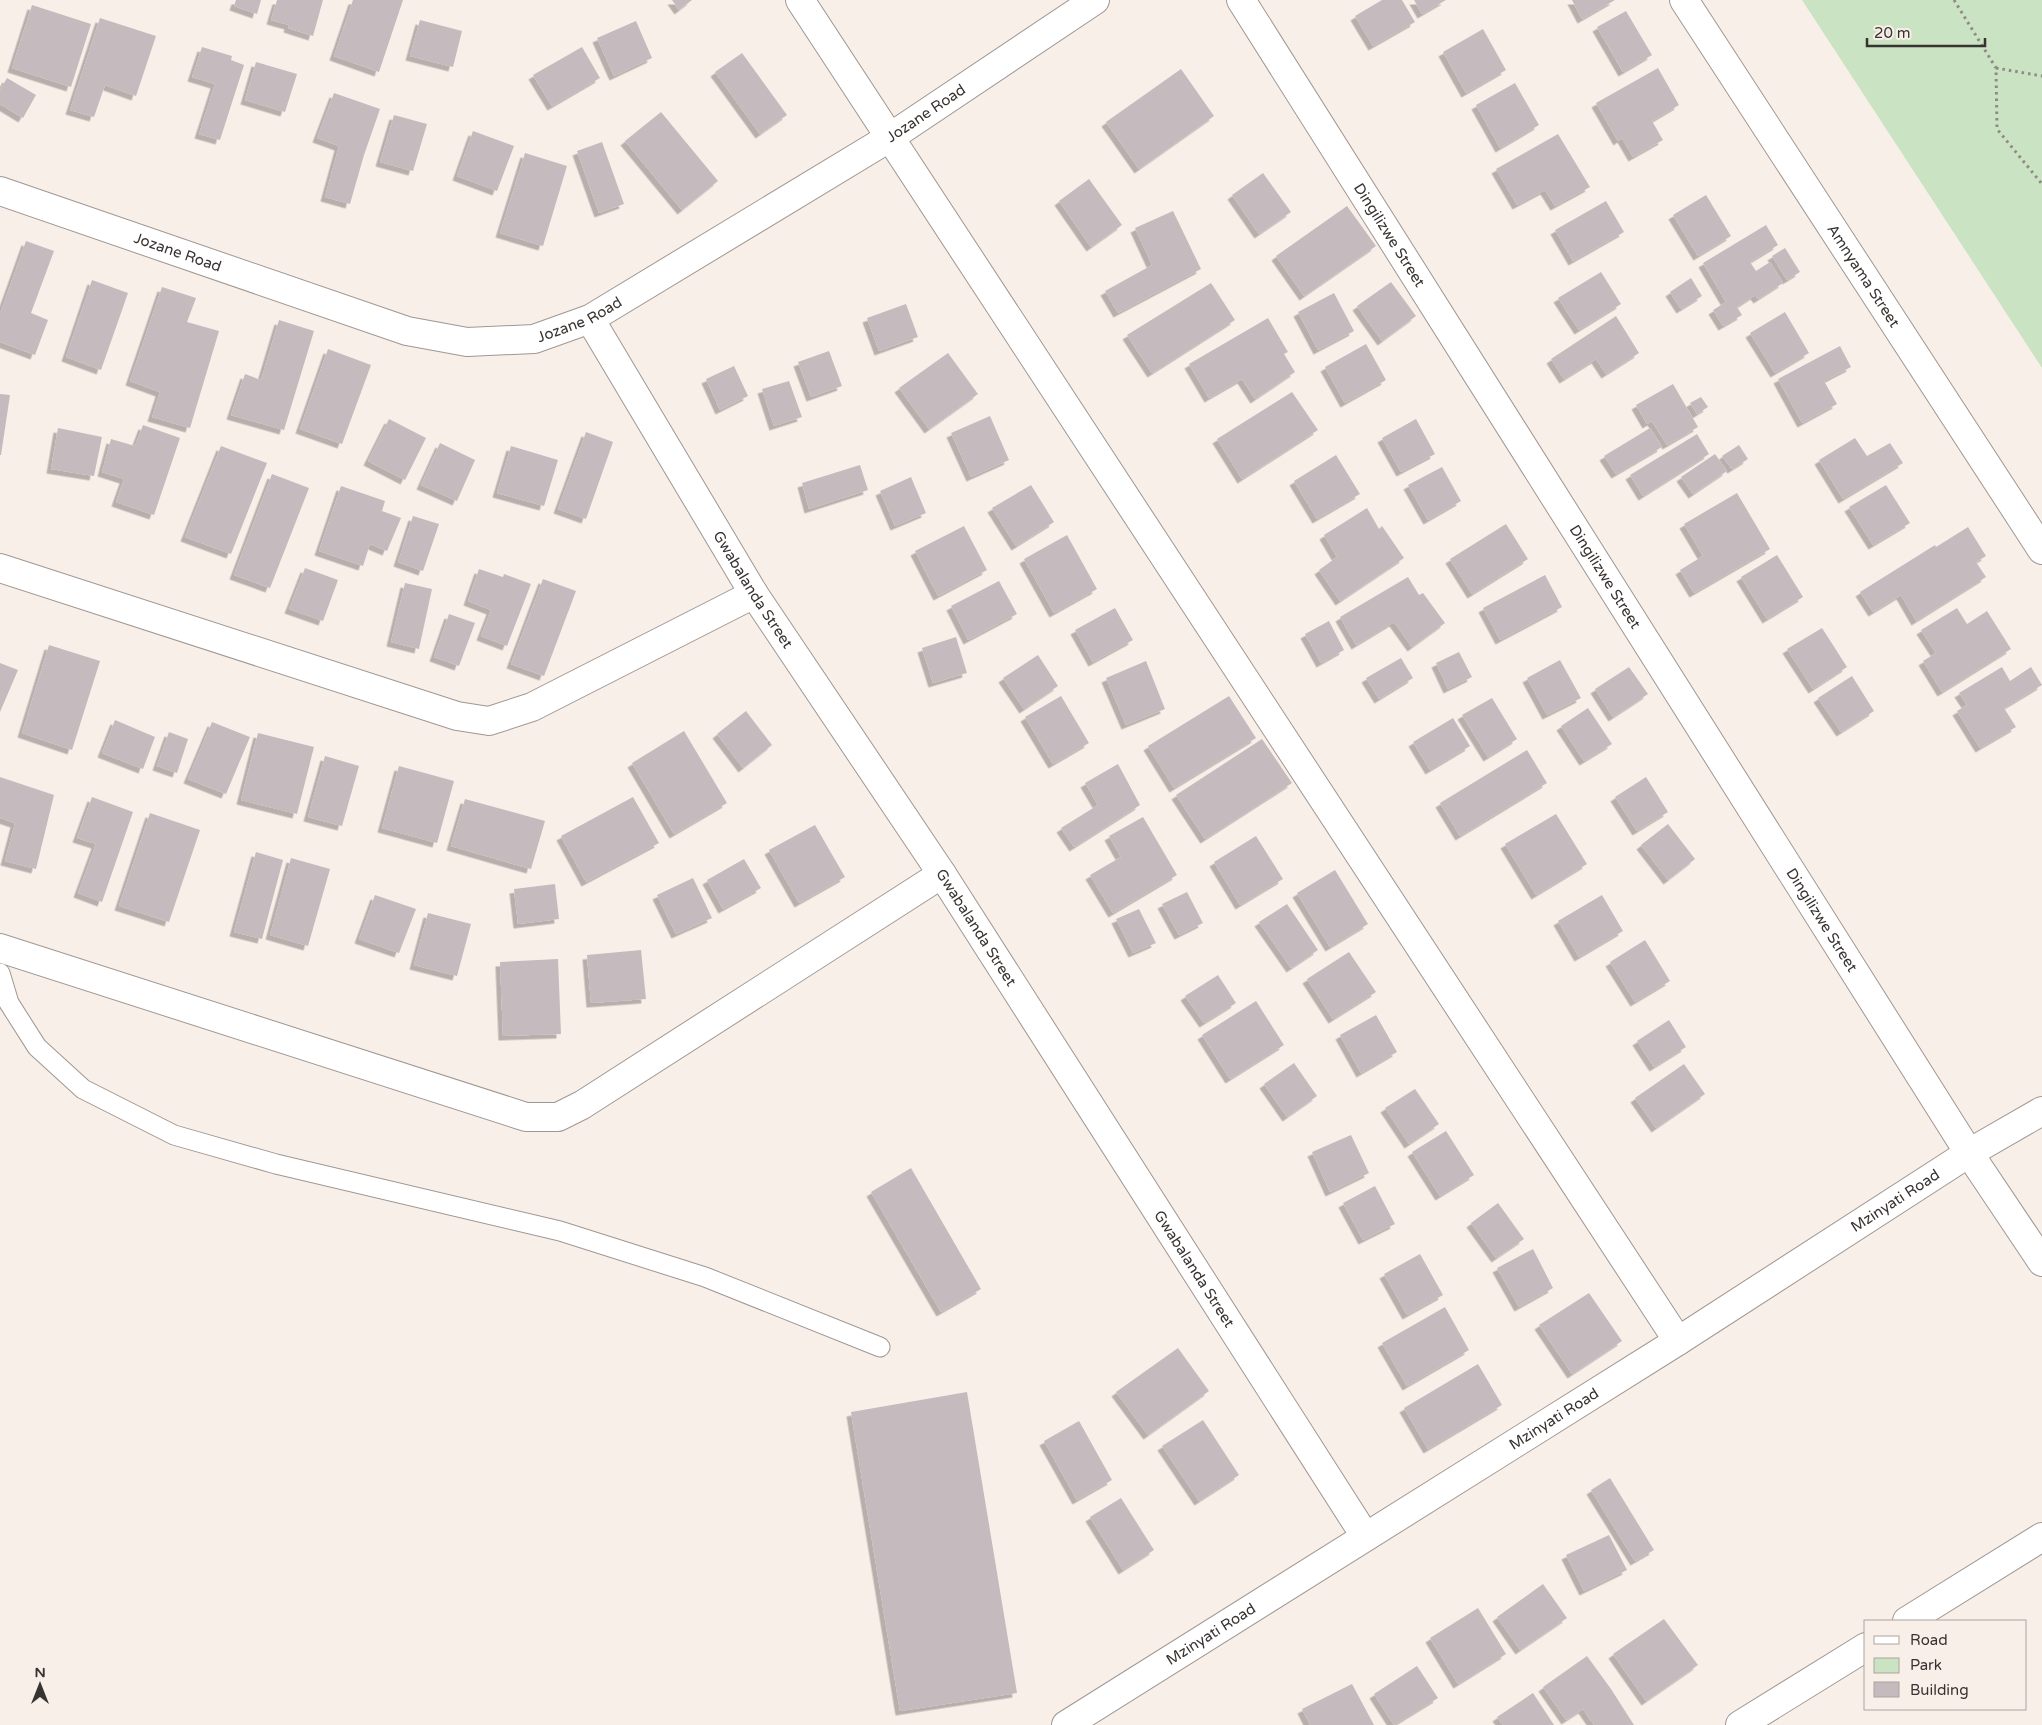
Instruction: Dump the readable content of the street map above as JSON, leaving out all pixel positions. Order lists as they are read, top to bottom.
{
  "streets": {
    "street": [
      "Jozane Road",
      "Dingilizwe Street",
      "Amnyama Street",
      "Gwabalanda Street",
      "Mzinyati Road"
    ]
  },
  "crossings": [
    ["Jozane Road", "Gwabalanda Street"],
    ["Dingilizwe Street", "Mzinyati Road"],
    ["Gwabalanda Street", "Mzinyati Road"]
  ],
  "legend": ["Road", "Park", "Building"],
  "scale_bar": "20 m",
  "north": "top"
}
